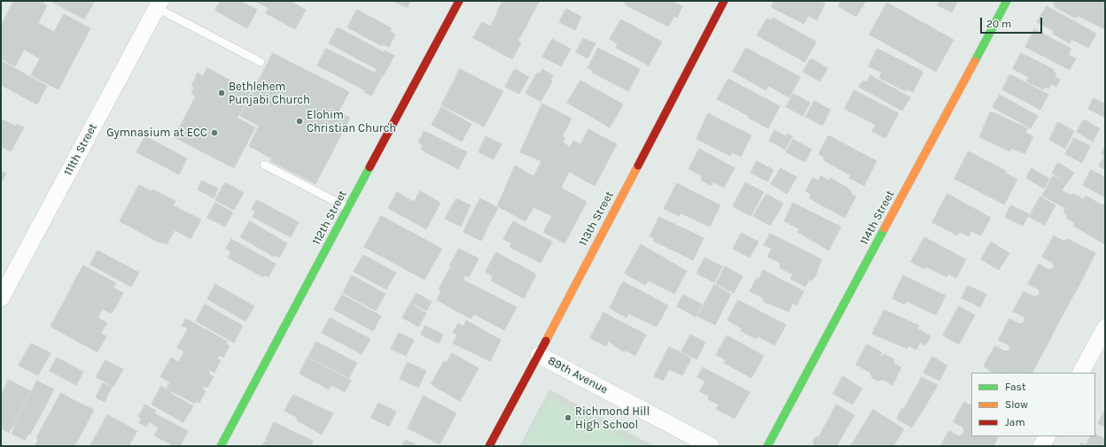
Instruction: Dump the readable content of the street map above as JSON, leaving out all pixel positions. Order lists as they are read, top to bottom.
{
  "streets": {
    "street": [
      "111th Street",
      "112th Street",
      "114th Street",
      "113th Street",
      "89th Avenue"
    ]
  },
  "crossings": [
    ["113th Street", "89th Avenue"]
  ],
  "places": [
    "Bethlehem Punjabi Church",
    "Elohim Christian Church",
    "Gymnasium at ECC",
    "Richmond Hill High School"
  ],
  "legend": ["Fast", "Slow", "Jam"],
  "scale_bar": "20 m"
}
